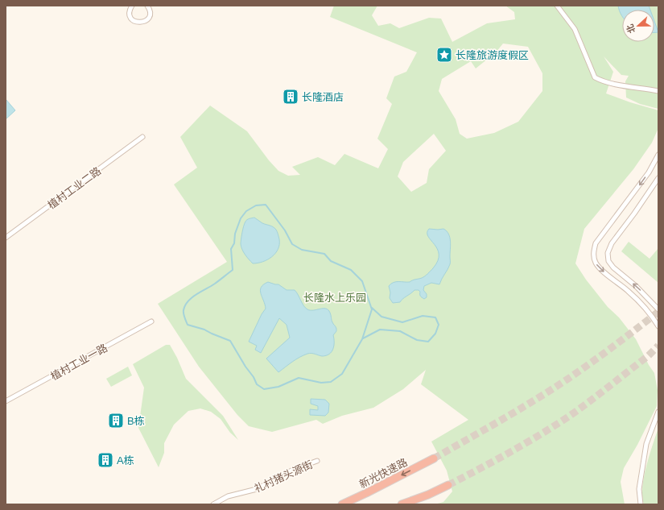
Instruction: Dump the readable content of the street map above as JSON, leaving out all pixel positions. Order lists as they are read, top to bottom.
{
  "streets": {
    "highway": ["新光快速路"],
    "street": ["植村工业二路", "植村工业一路", "礼村猪头源街"]
  },
  "parks": ["长隆水上乐园"],
  "places": {
    "place": ["长隆旅游度假区"],
    "building": ["长隆酒店", "B栋", "A栋"]
  },
  "north": "left"
}
